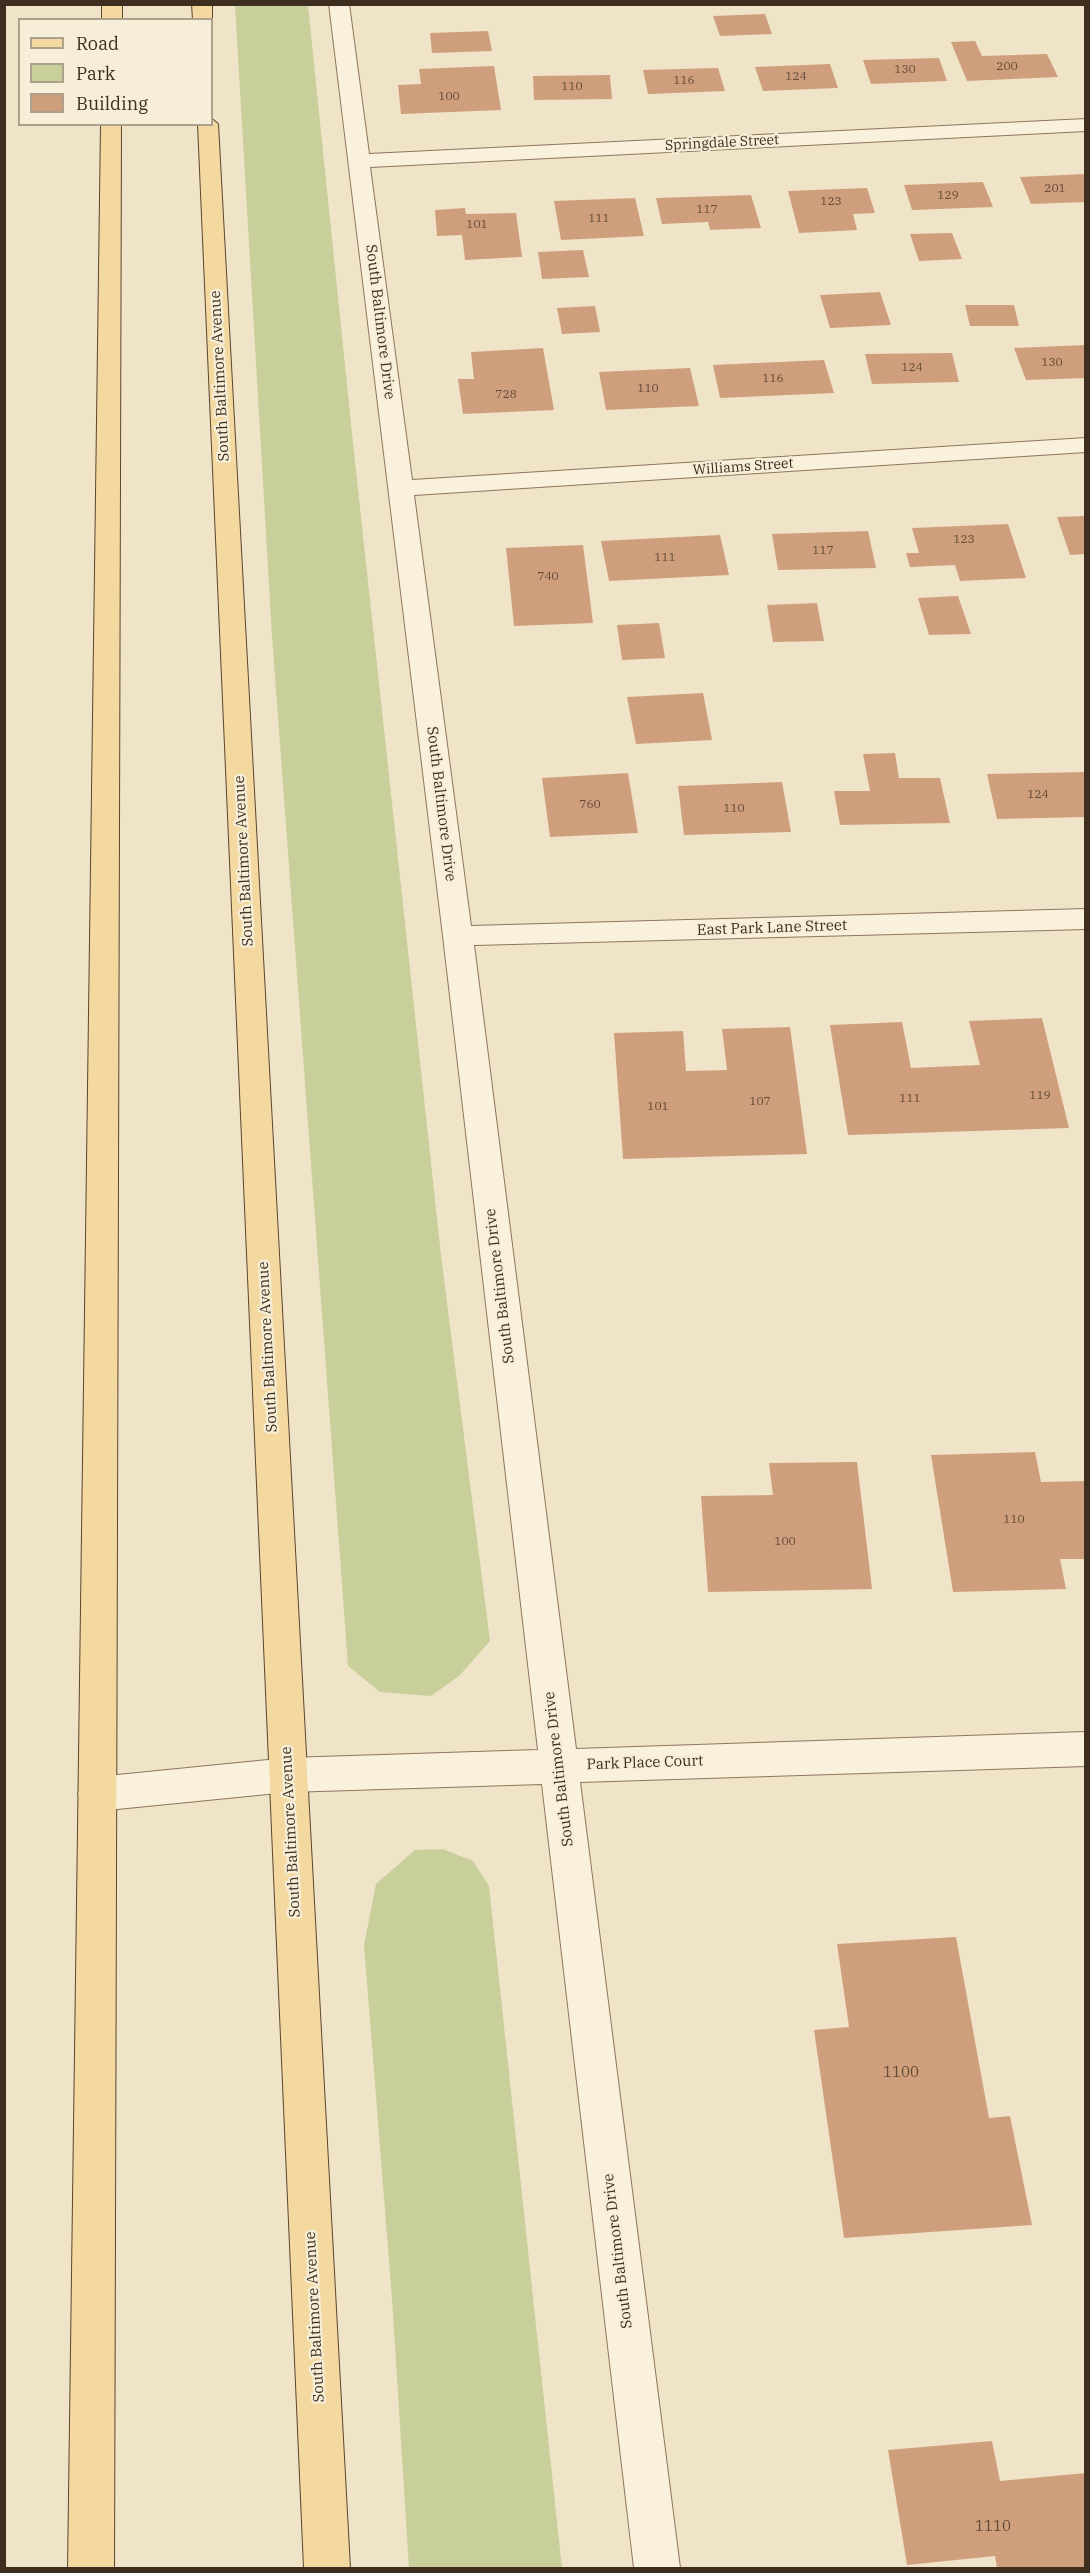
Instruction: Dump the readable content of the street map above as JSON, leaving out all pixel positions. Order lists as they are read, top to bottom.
{
  "streets": {
    "main road": ["South Baltimore Avenue"],
    "street": [
      "Springdale Street",
      "South Baltimore Drive",
      "Williams Street",
      "East Park Lane Street",
      "Park Place Court"
    ]
  },
  "crossings": [
    ["Springdale Street", "South Baltimore Drive"],
    ["South Baltimore Drive", "Williams Street"],
    ["South Baltimore Drive", "East Park Lane Street"],
    ["South Baltimore Drive", "Park Place Court"],
    ["South Baltimore Avenue", "Park Place Court"]
  ],
  "house_numbers": [
    "200",
    "130",
    "124",
    "116",
    "110",
    "100",
    "201",
    "129",
    "123",
    "117",
    "111",
    "101",
    "130",
    "124",
    "116",
    "110",
    "728",
    "123",
    "117",
    "111",
    "740",
    "124",
    "760",
    "110",
    "119",
    "111",
    "107",
    "101",
    "110",
    "100",
    "1100",
    "1110"
  ],
  "legend": ["Road", "Park", "Building"]
}
